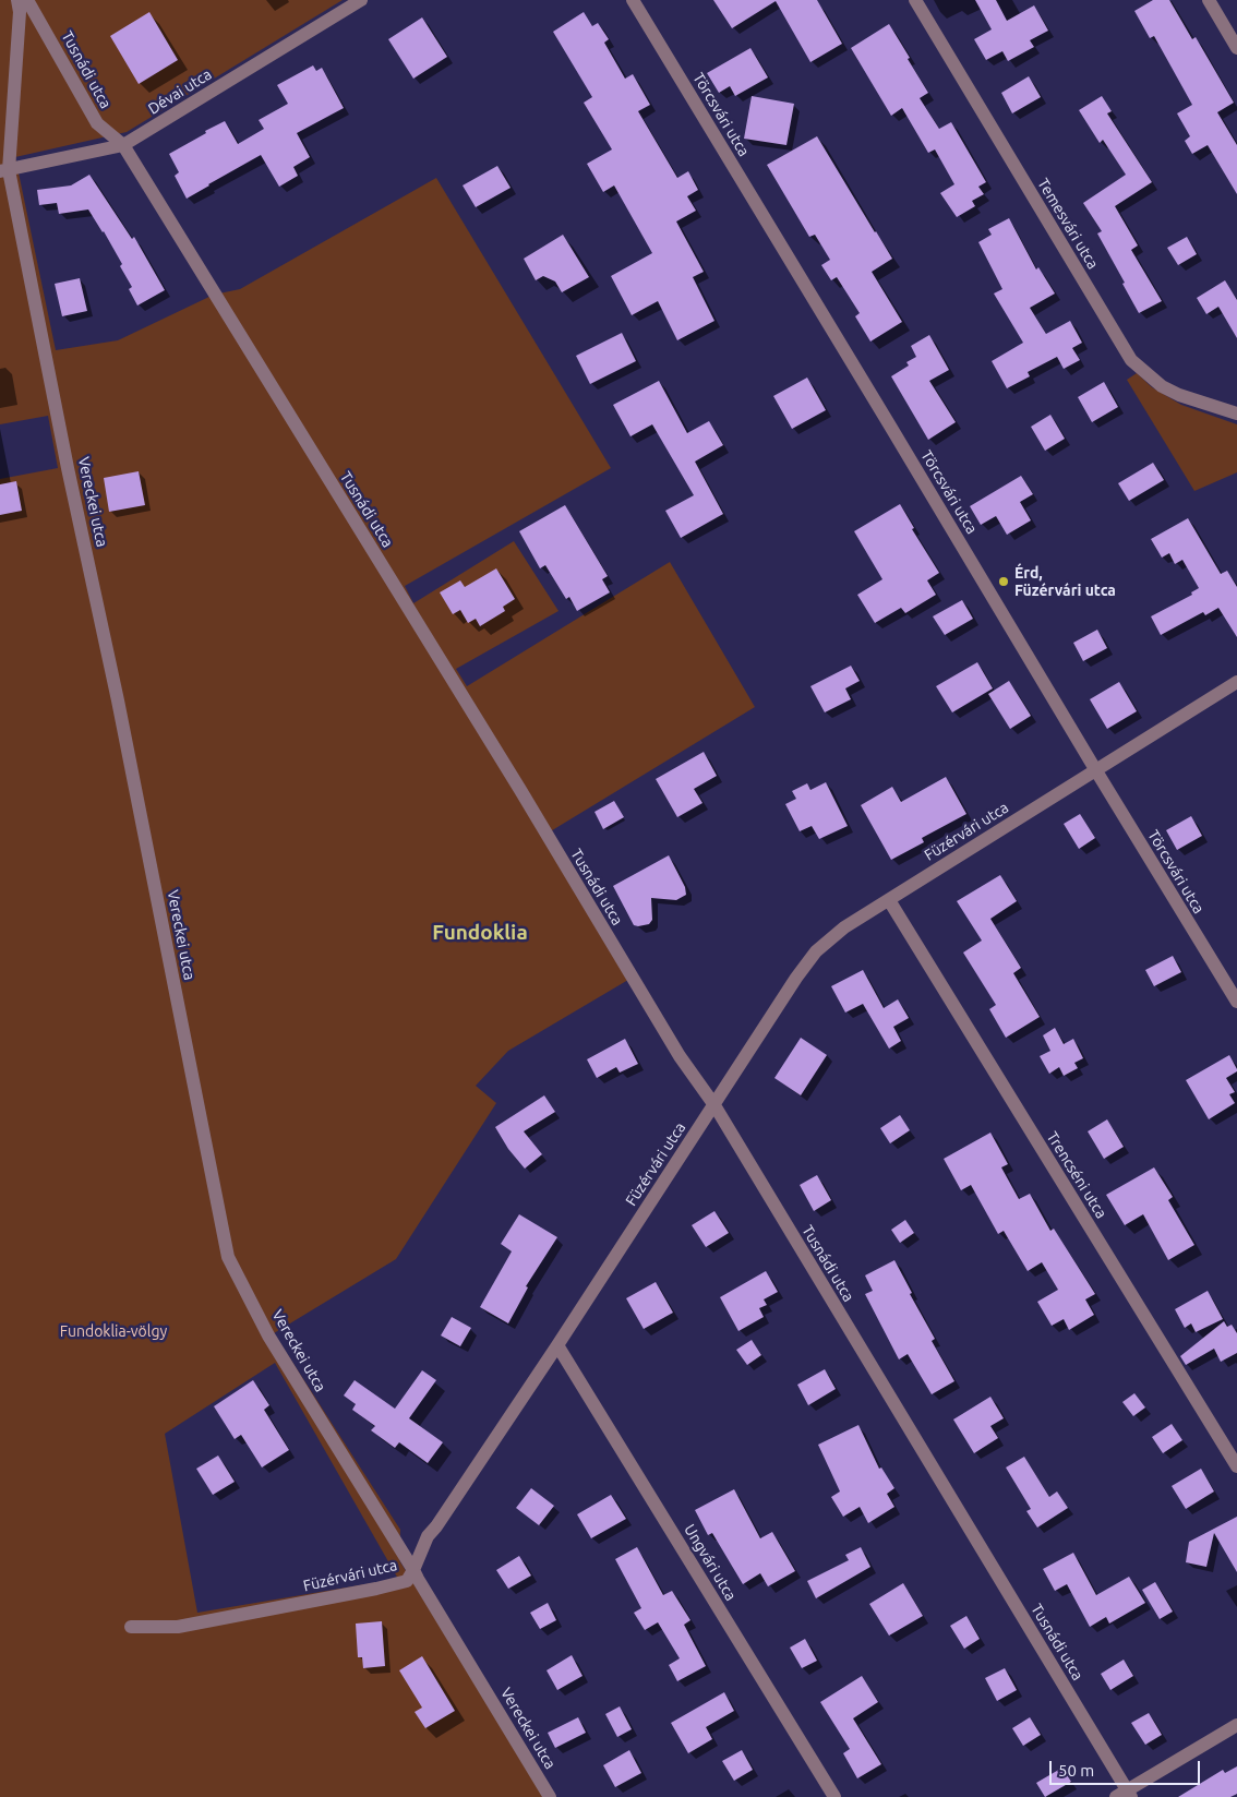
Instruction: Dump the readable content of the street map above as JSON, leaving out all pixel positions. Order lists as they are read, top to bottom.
{
  "streets": {
    "street": [
      "Tusnádi utca",
      "Dévai utca",
      "Törcsvári utca",
      "Temesvári utca",
      "Vereckei utca",
      "Füzérvári utca",
      "Trencséni utca",
      "Ungvári utca"
    ]
  },
  "crossings": [
    ["Tusnádi utca", "Dévai utca"],
    ["Tusnádi utca", "Füzérvári utca"],
    ["Dévai utca", "Vereckei utca"],
    ["Törcsvári utca", "Füzérvári utca"],
    ["Vereckei utca", "Füzérvári utca"],
    ["Füzérvári utca", "Trencséni utca"],
    ["Füzérvári utca", "Ungvári utca"]
  ],
  "districts": ["Fundoklia"],
  "parks": ["Fundoklia-völgy"],
  "places": ["Érd, Füzérvári utca"],
  "scale_bar": "50 m"
}
